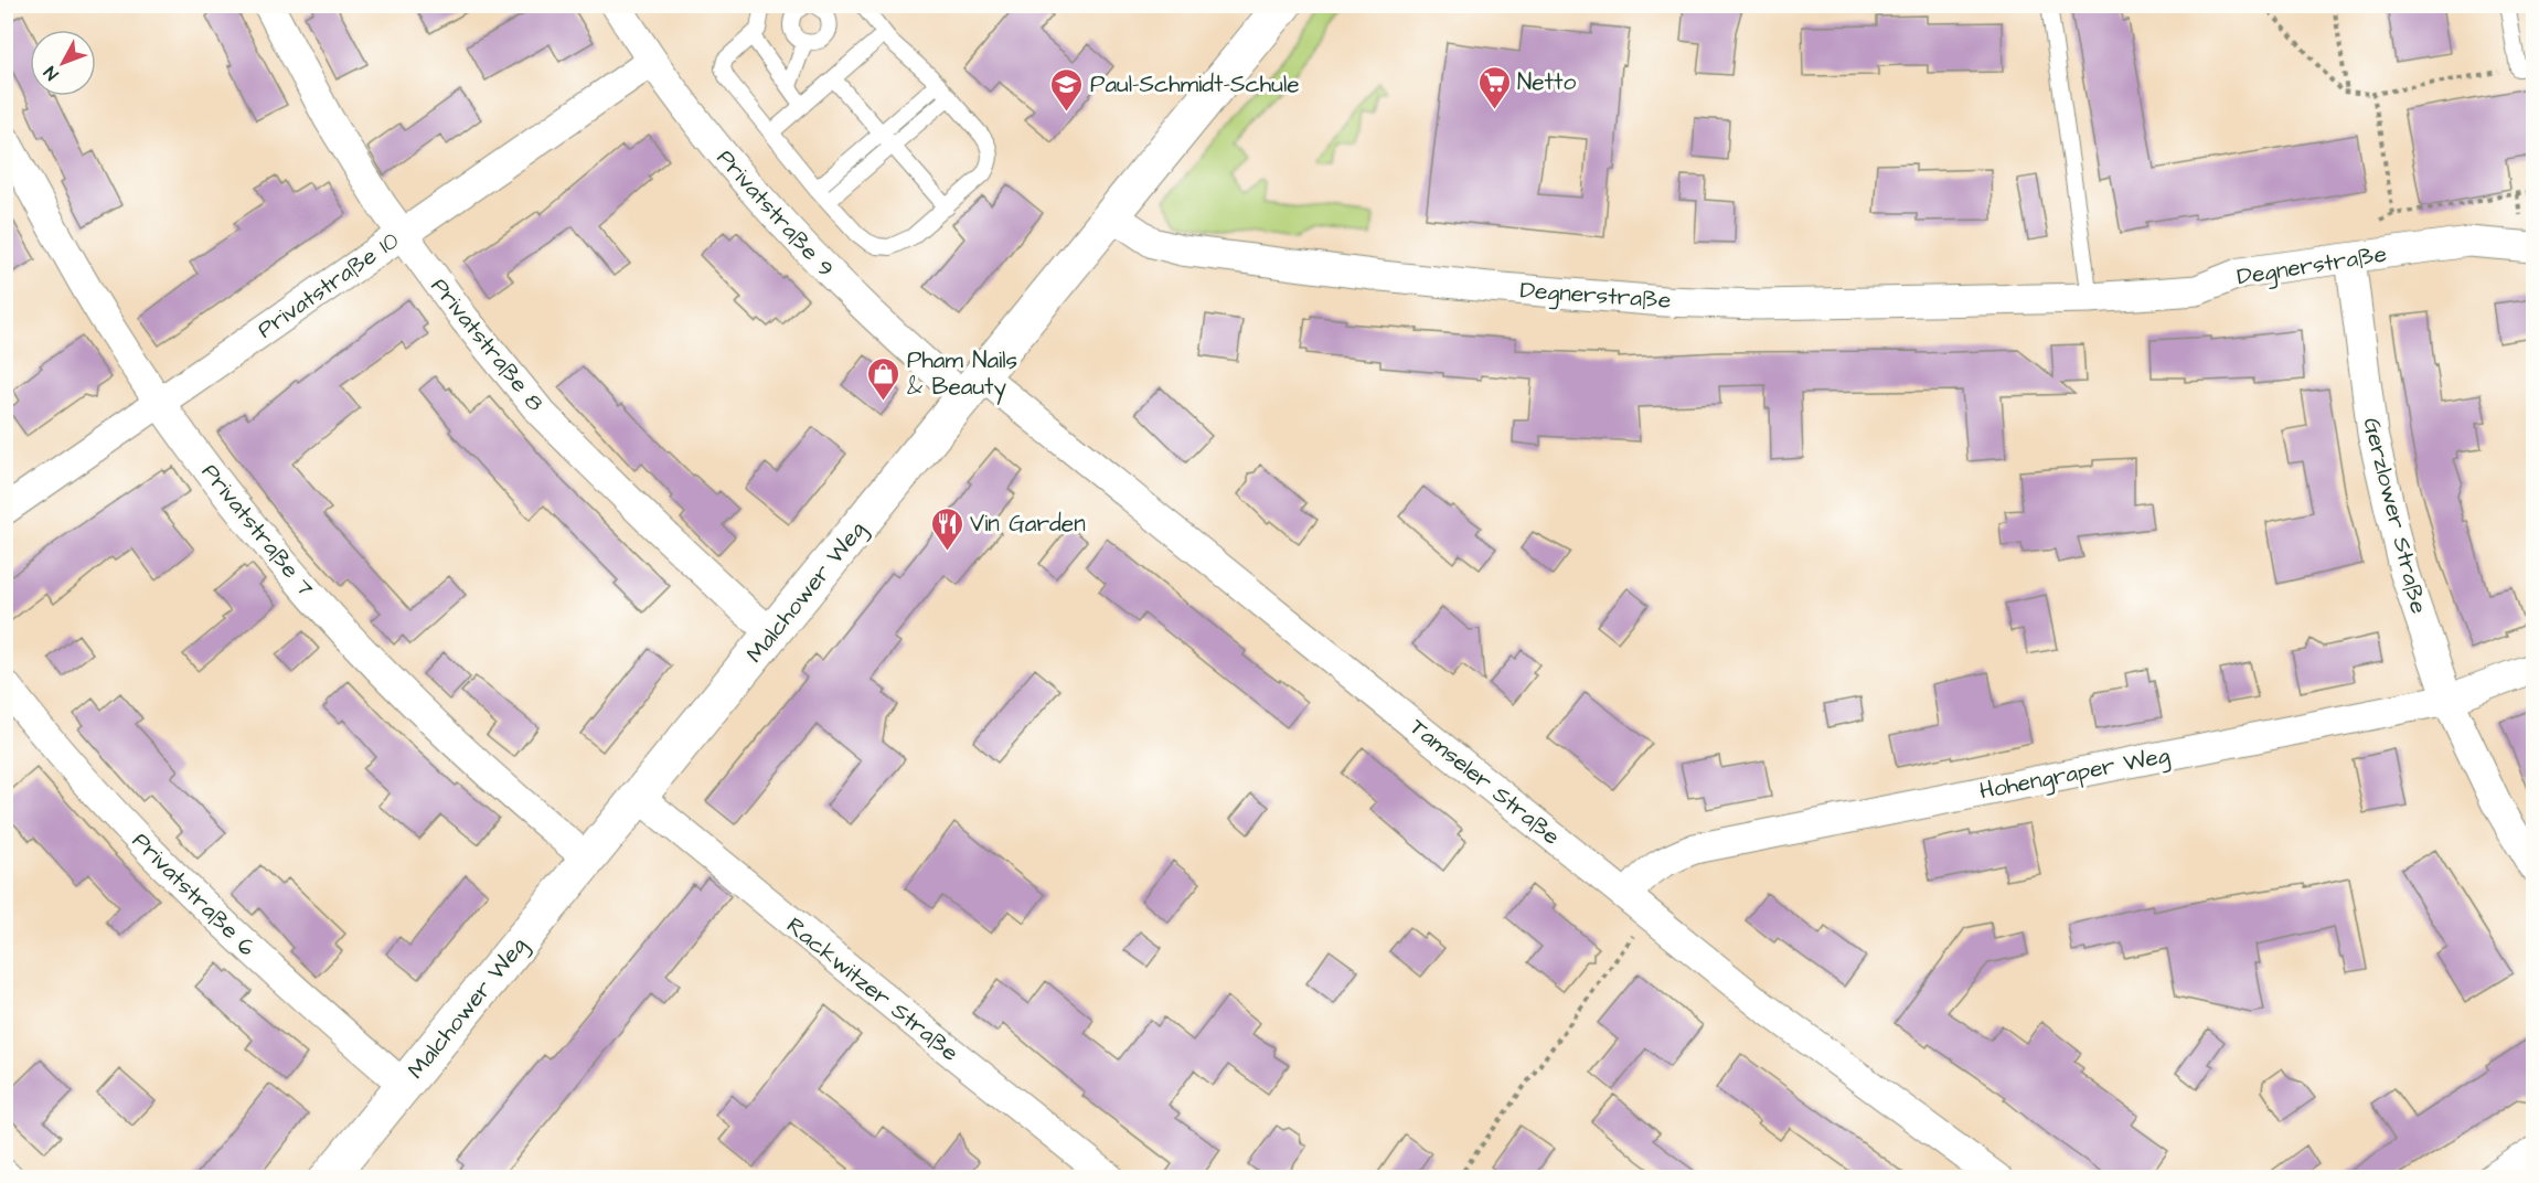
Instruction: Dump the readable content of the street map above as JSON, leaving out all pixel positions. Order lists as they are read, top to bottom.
{
  "streets": {
    "street": [
      "Privatstraße 9",
      "Degnerstraße",
      "Privatstraße 10",
      "Privatstraße 8",
      "Gerzlower Straße",
      "Privatstraße 7",
      "Malchower Weg",
      "Hohengraper Weg",
      "Tamseler Straße",
      "Privatstraße 6",
      "Rackwitzer Straße"
    ]
  },
  "crossings": [
    ["Privatstraße 9", "Privatstraße 10"],
    ["Privatstraße 9", "Malchower Weg"],
    ["Privatstraße 9", "Tamseler Straße"],
    ["Degnerstraße", "Gerzlower Straße"],
    ["Degnerstraße", "Malchower Weg"],
    ["Privatstraße 10", "Privatstraße 8"],
    ["Privatstraße 10", "Privatstraße 7"],
    ["Privatstraße 8", "Malchower Weg"],
    ["Gerzlower Straße", "Hohengraper Weg"],
    ["Privatstraße 7", "Malchower Weg"],
    ["Malchower Weg", "Tamseler Straße"],
    ["Malchower Weg", "Privatstraße 6"],
    ["Malchower Weg", "Rackwitzer Straße"],
    ["Hohengraper Weg", "Tamseler Straße"]
  ],
  "places": {
    "supermarket": ["Netto"],
    "school or university": ["Paul-Schmidt-Schule"],
    "shop": ["Pham Nails & Beauty"],
    "restaurant": ["Vin Garden"]
  },
  "north": "bottom left"
}
